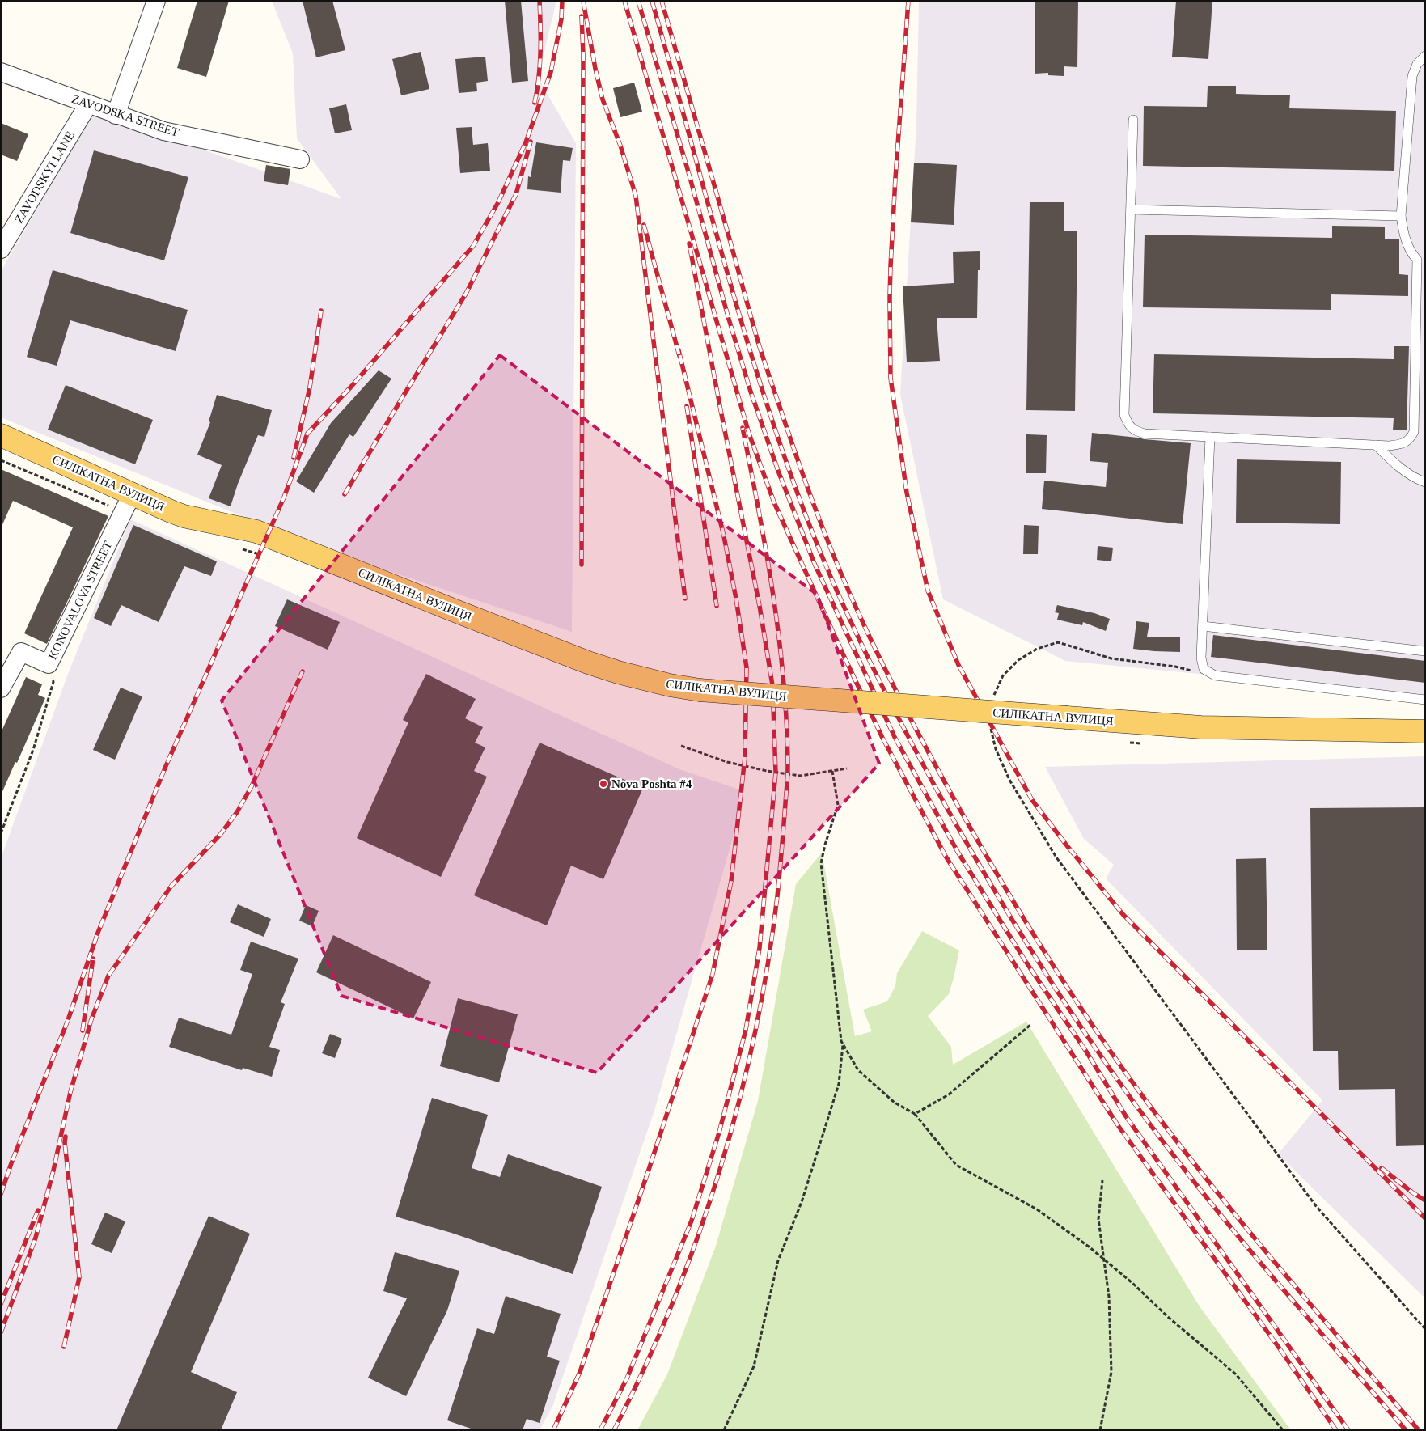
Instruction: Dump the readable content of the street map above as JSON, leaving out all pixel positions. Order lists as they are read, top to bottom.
{
  "streets": {
    "main road": ["СИЛІКАТНА ВУЛИЦЯ"],
    "street": ["ZAVODSKA STREET", "ZAVODSKYI LANE", "KONOVALOVA STREET"]
  },
  "crossings": [
    ["ZAVODSKA STREET", "ZAVODSKYI LANE"],
    ["СИЛІКАТНА ВУЛИЦЯ", "KONOVALOVA STREET"]
  ],
  "places": ["Nova Poshta #4"]
}
